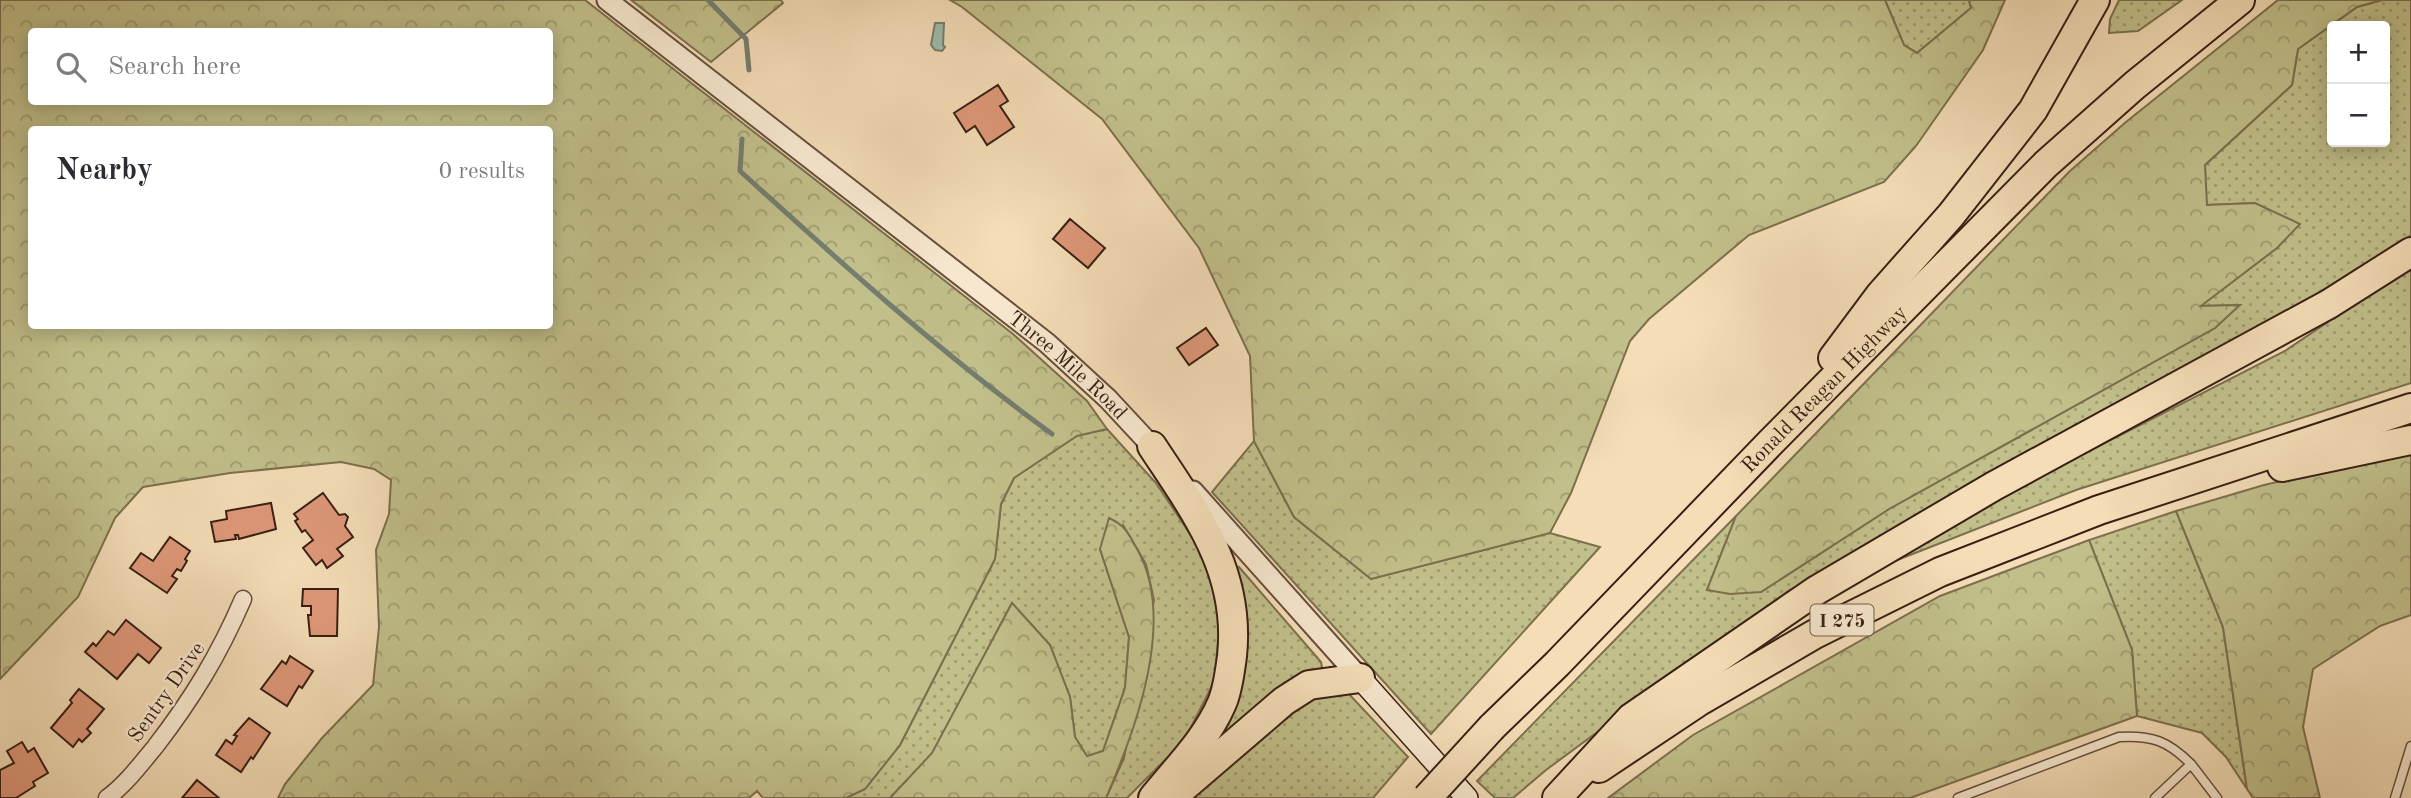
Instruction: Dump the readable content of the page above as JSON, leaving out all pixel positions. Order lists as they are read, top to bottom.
{
  "streets": {
    "highway": ["Ronald Reagan Highway", "I 275"],
    "main road": ["Three Mile Road"],
    "street": ["Sentry Drive"]
  },
  "page": {
    "map_buttons": ["+", "−"],
    "search": "Search here",
    "heading": ["Nearby", "0 results"]
  }
}
